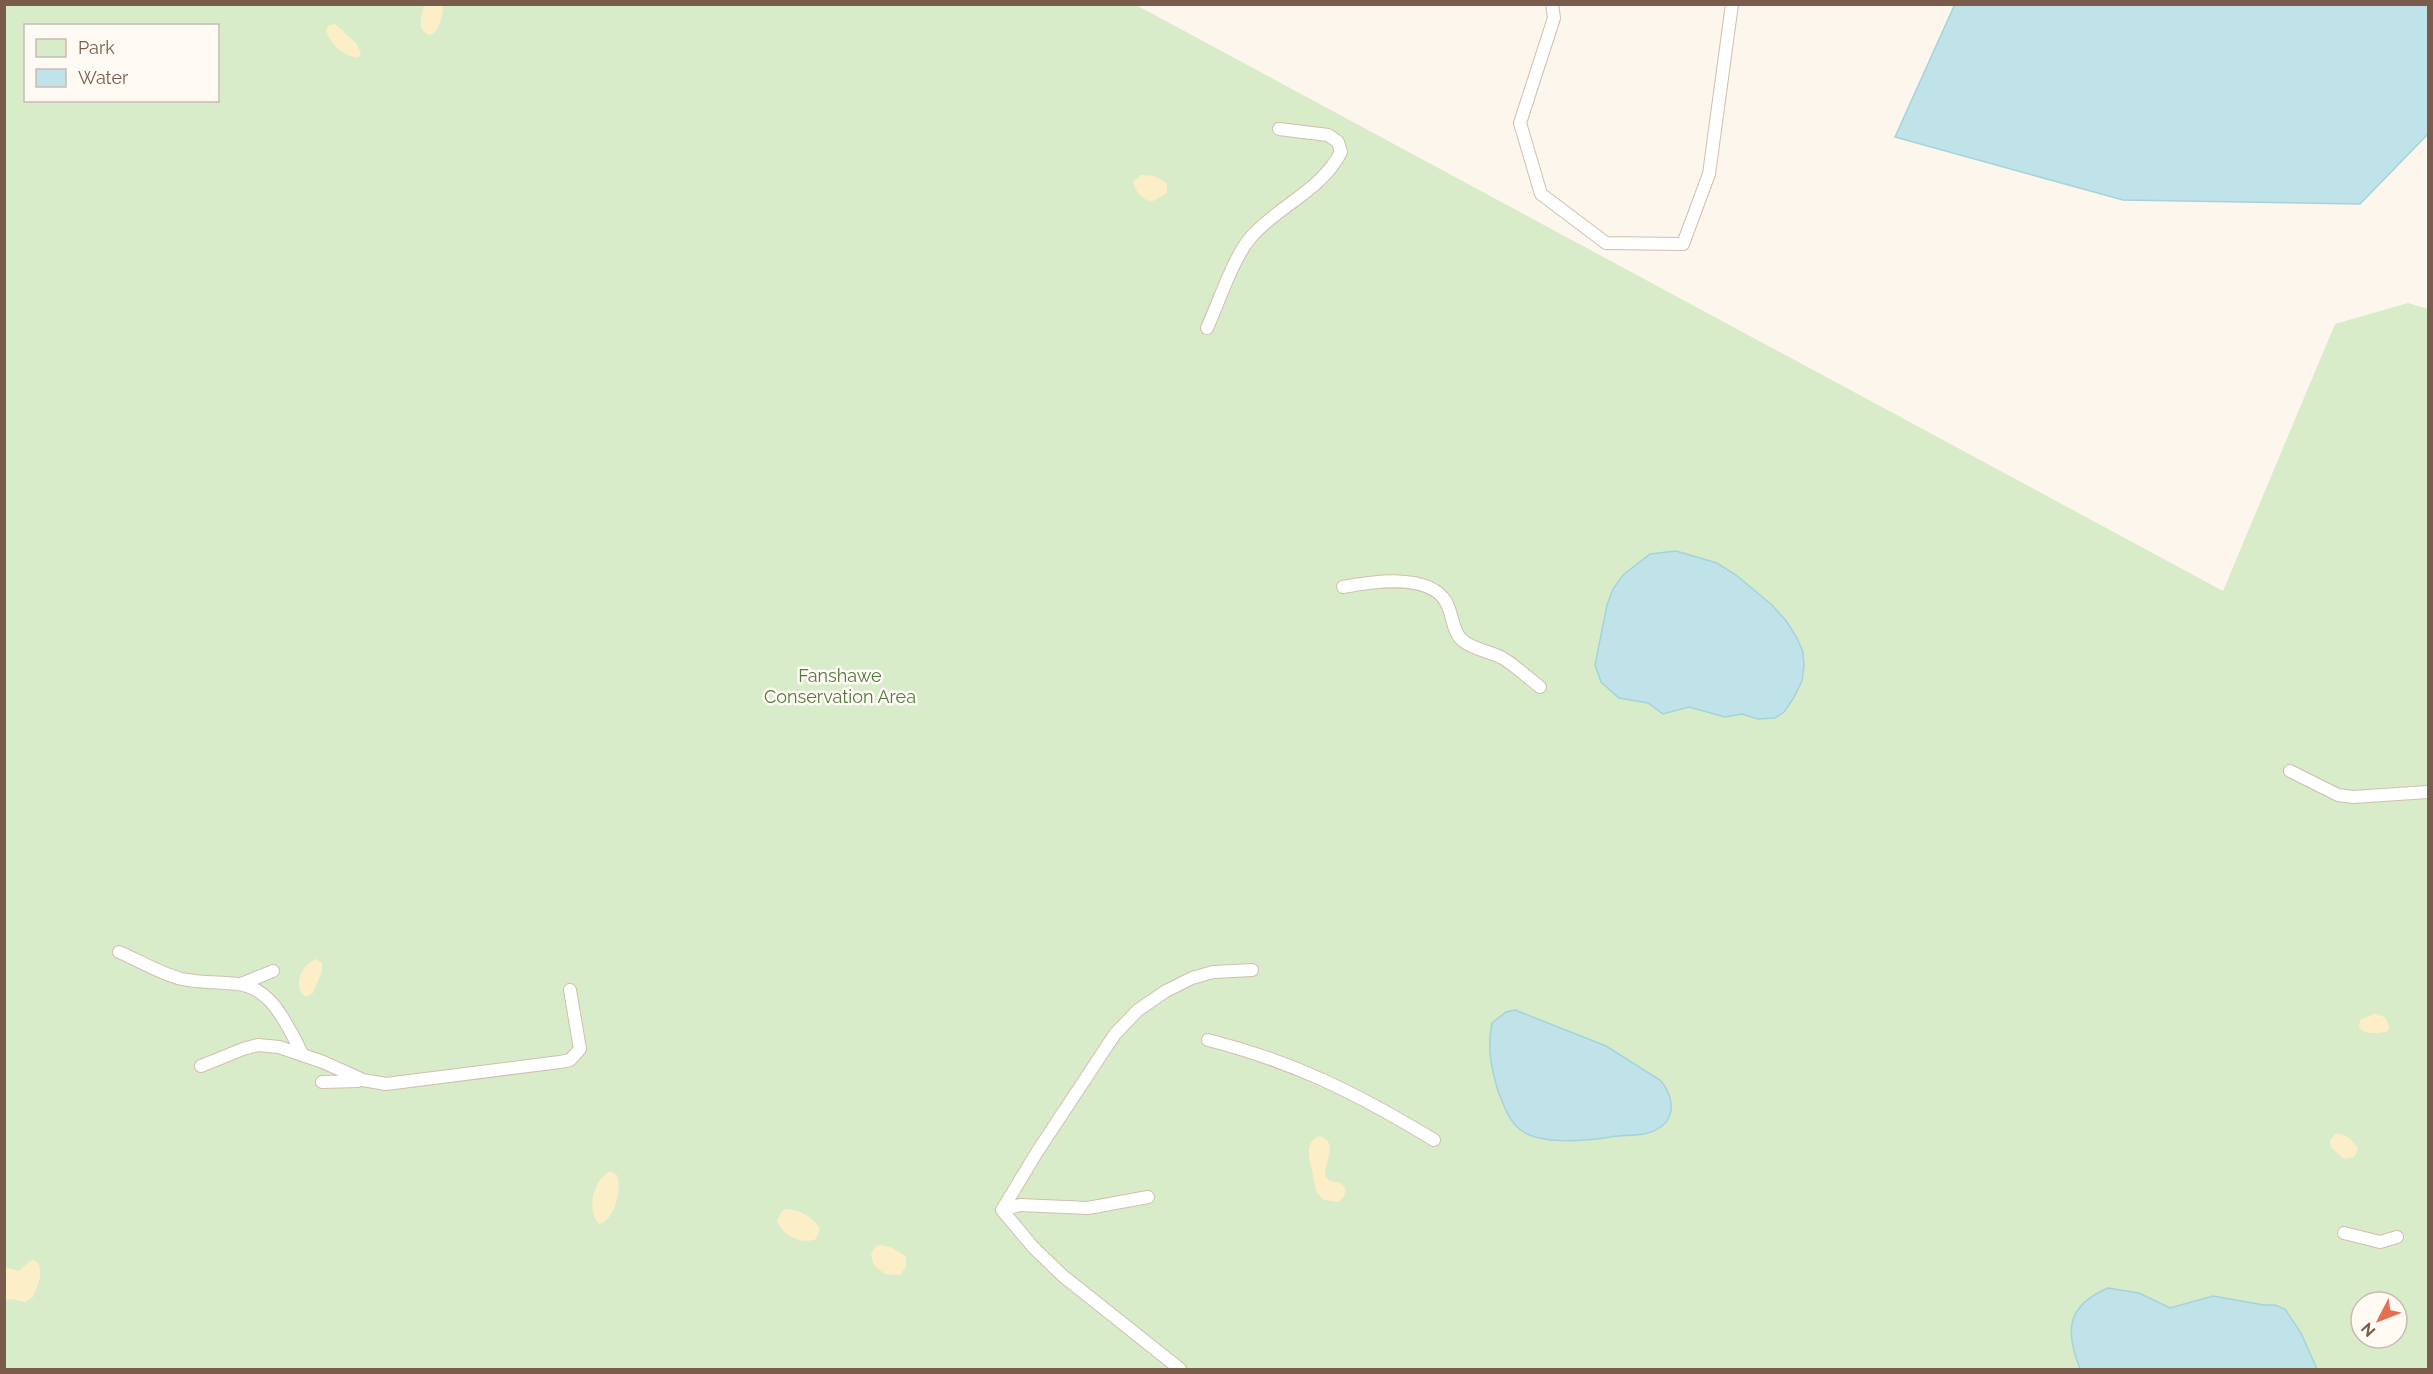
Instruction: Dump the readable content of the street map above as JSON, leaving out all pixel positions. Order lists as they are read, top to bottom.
{
  "parks": ["Fanshawe Conservation Area"],
  "legend": ["Park", "Water"],
  "north": "bottom left"
}
